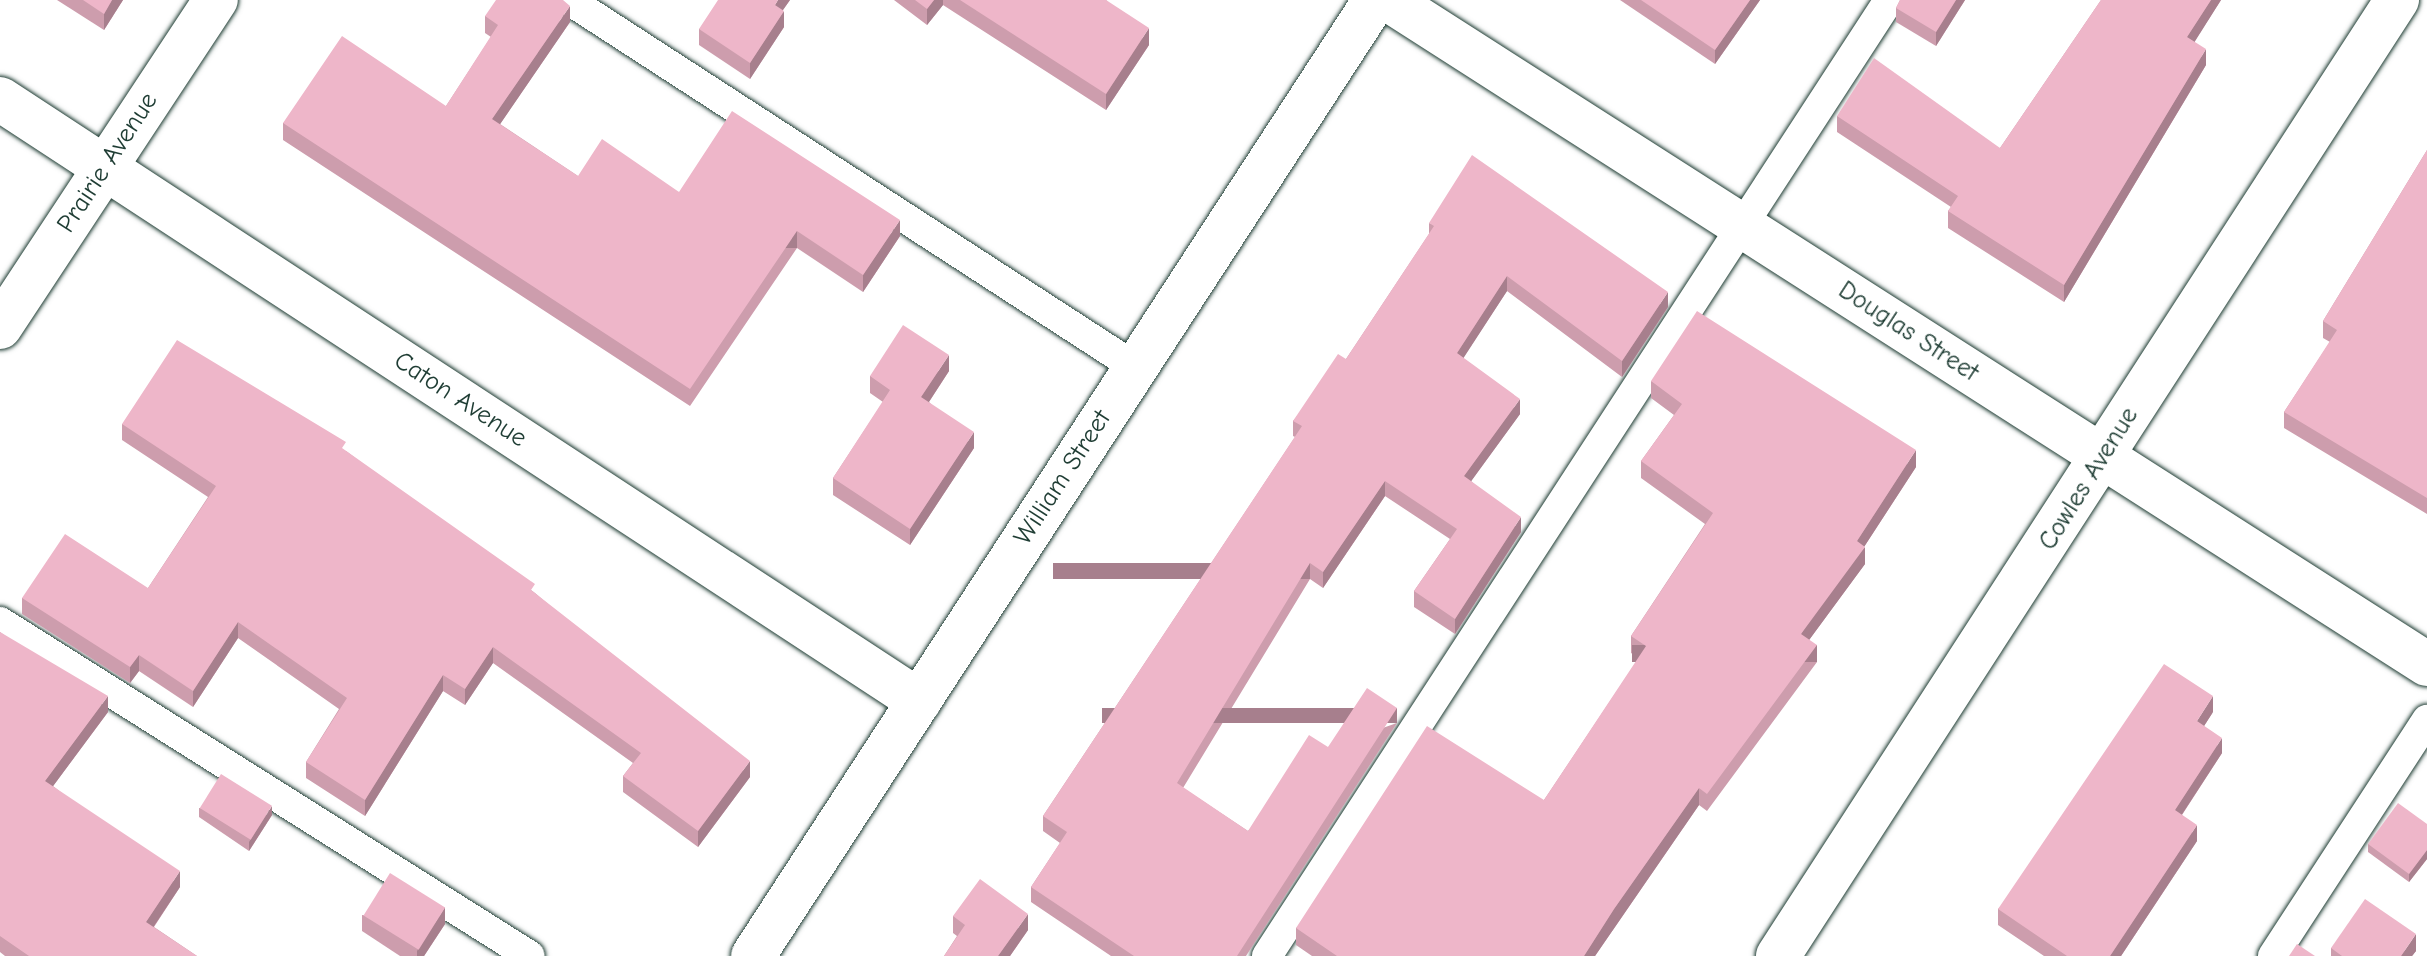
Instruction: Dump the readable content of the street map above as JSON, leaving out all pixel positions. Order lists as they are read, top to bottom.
{
  "streets": {
    "street": [
      "Prairie Avenue",
      "Douglas Street",
      "Caton Avenue",
      "William Street",
      "Cowles Avenue"
    ]
  },
  "crossings": [
    ["Prairie Avenue", "Caton Avenue"],
    ["Douglas Street", "Cowles Avenue"],
    ["Caton Avenue", "William Street"]
  ]
}
